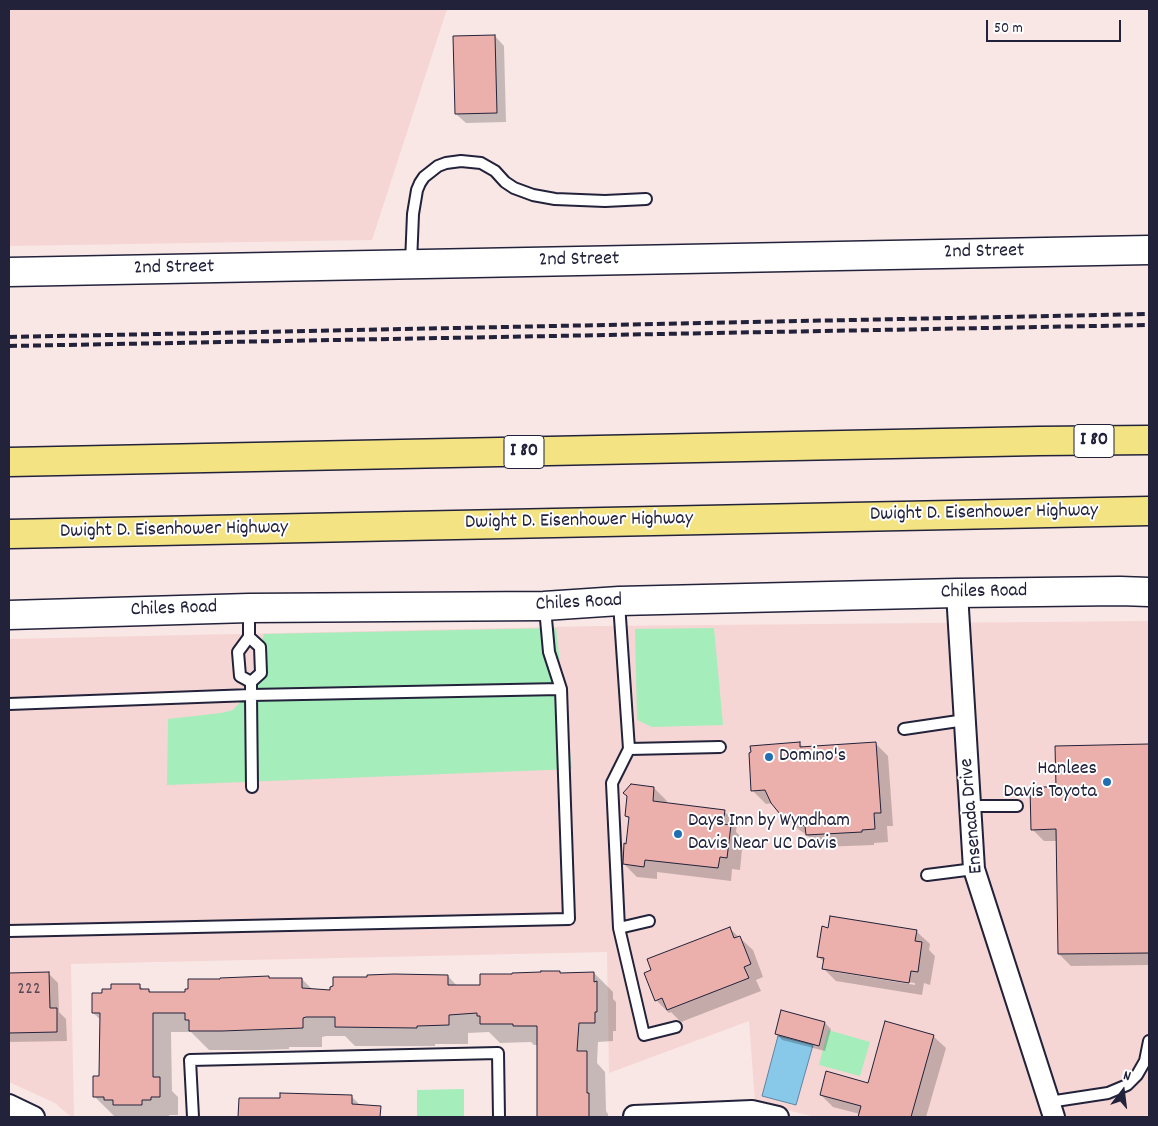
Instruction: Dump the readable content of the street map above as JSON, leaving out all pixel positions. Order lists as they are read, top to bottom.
{
  "streets": {
    "highway": ["I 80", "Dwight D. Eisenhower Highway"],
    "street": ["2nd Street", "Chiles Road", "Ensenada Drive"]
  },
  "crossings": [
    ["Chiles Road", "Ensenada Drive"]
  ],
  "places": ["Domino's", "Hanlees Davis Toyota", "Days Inn by Wyndham Davis Near UC Davis"],
  "house_numbers": ["222"],
  "scale_bar": "50 m",
  "north": "top"
}
